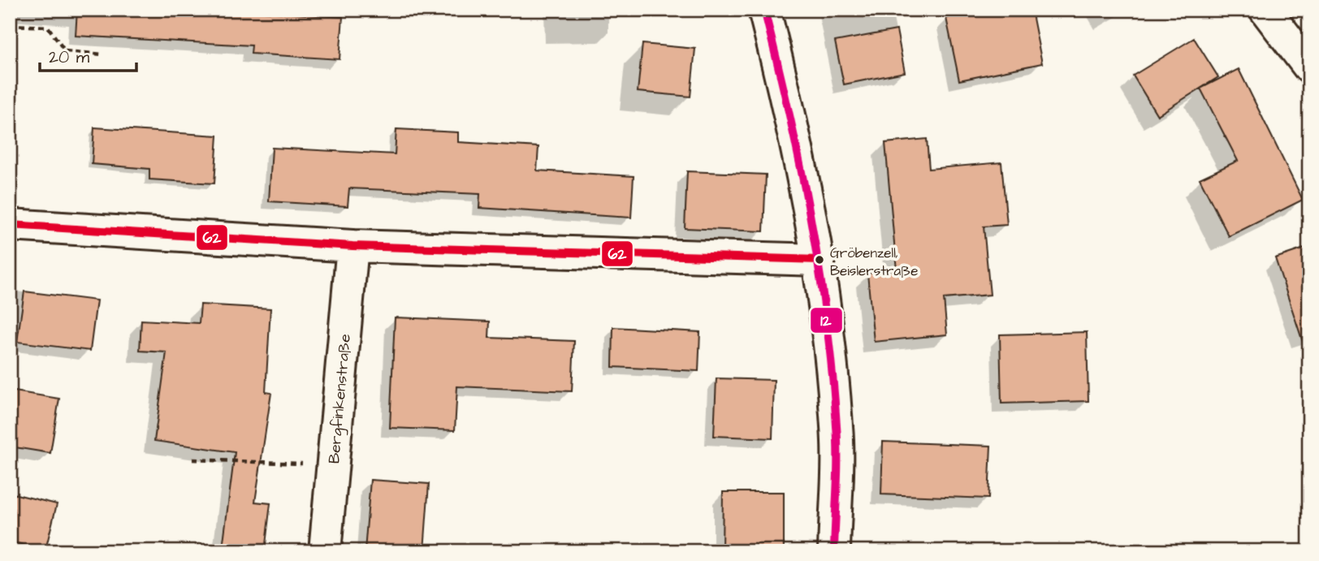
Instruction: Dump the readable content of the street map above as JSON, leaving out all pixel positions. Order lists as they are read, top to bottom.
{
  "streets": {
    "street": ["Bergfinkenstraße"]
  },
  "places": ["Gröbenzell, Beislerstraße"],
  "lines": ["transit line 12", "transit line 62"],
  "scale_bar": "20 m"
}
